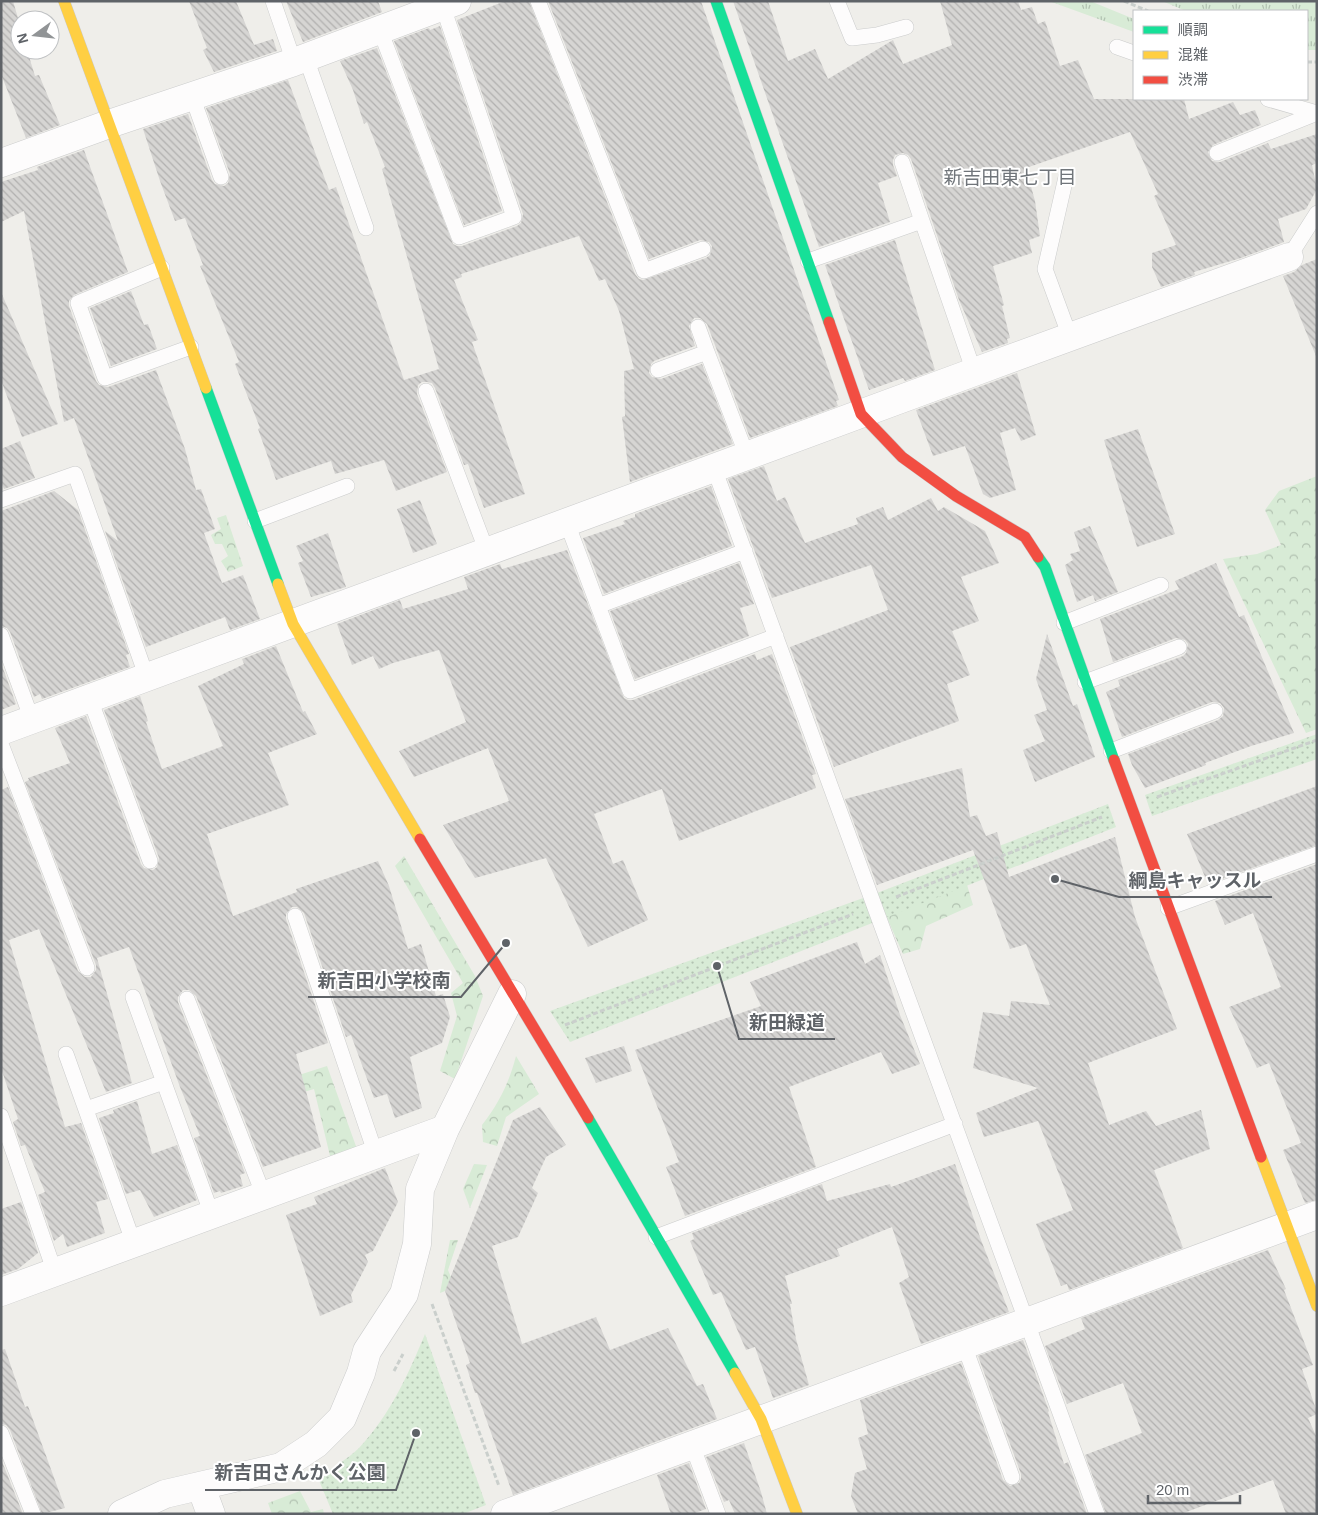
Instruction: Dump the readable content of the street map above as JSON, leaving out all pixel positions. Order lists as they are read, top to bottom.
{
  "districts": ["新吉田東七丁目"],
  "places": [
    "綱島キャッスル",
    "新吉田小学校南",
    "新田緑道",
    "新吉田さんかく公園"
  ],
  "legend": ["順調", "混雑", "渋滞"],
  "scale_bar": "20 m",
  "north": "left"
}
